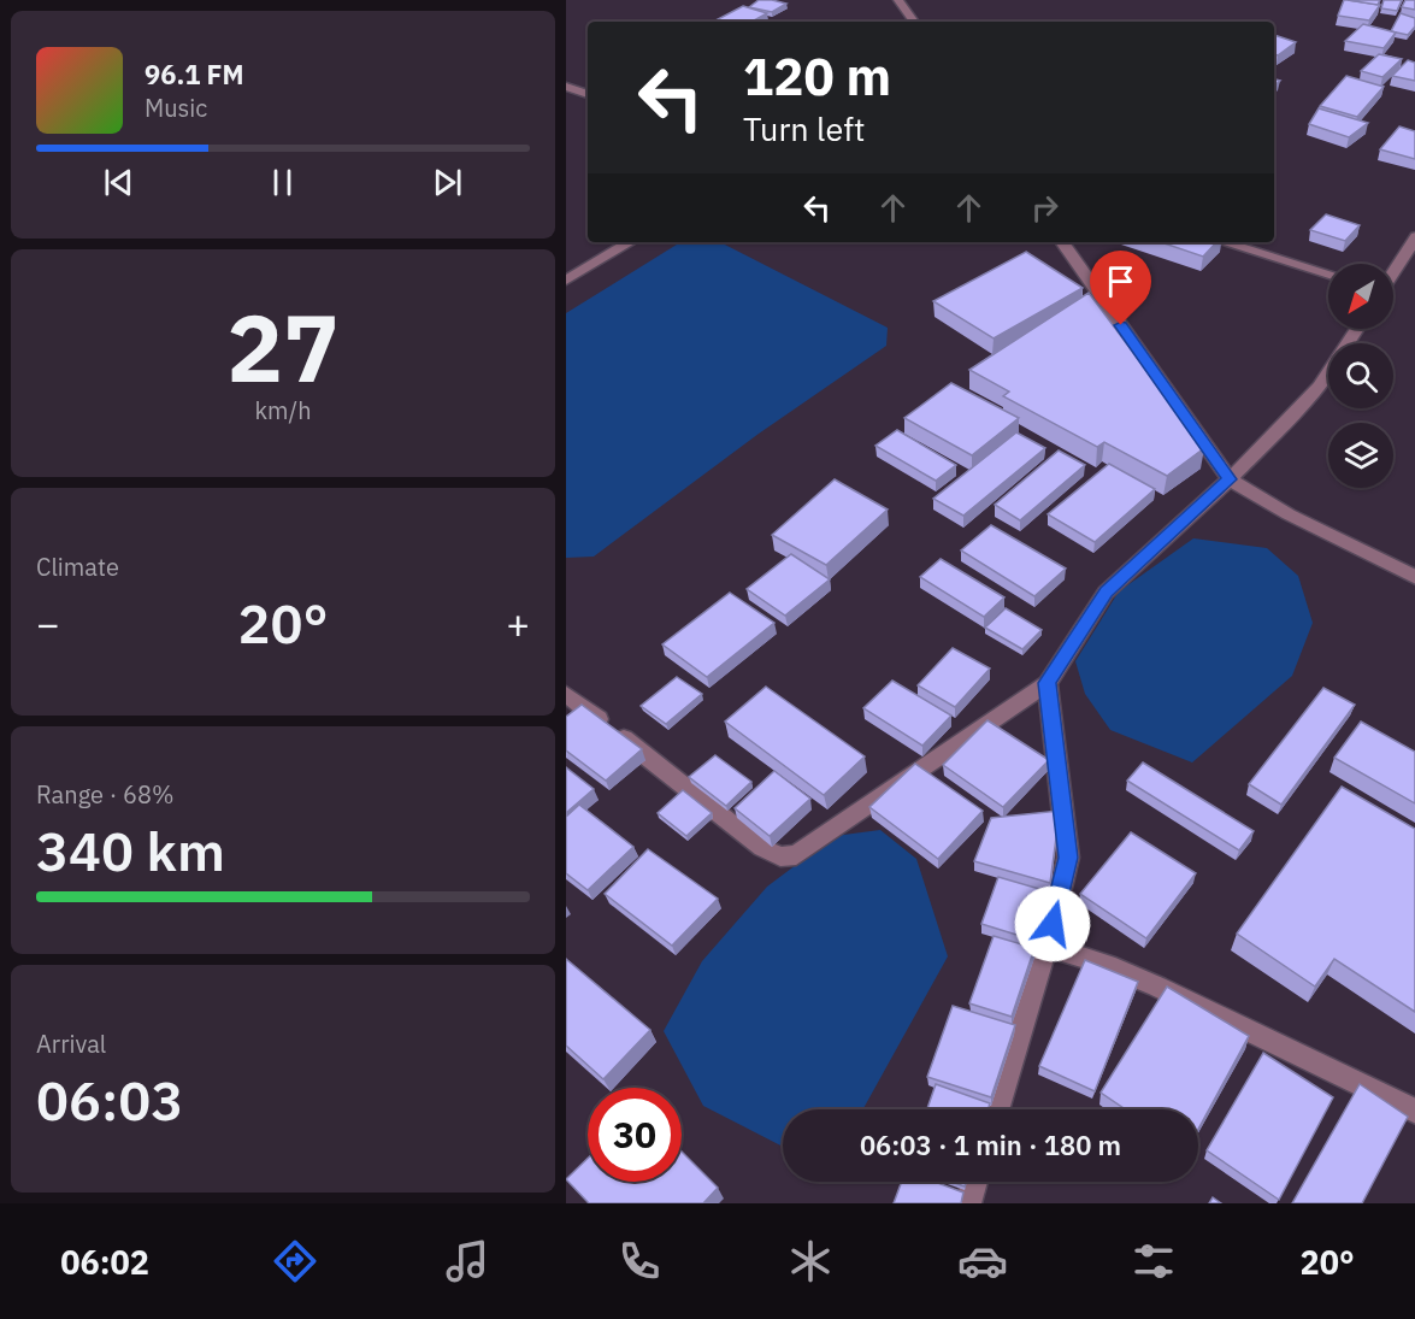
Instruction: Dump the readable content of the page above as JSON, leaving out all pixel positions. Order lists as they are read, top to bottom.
{
  "north": "bottom left",
  "page": {
    "turn": ["120 m", "Turn left"],
    "song": ["96.1 FM", "Music"],
    "tile": [
      ["27", "km/h"],
      "Climate",
      ["Range · 68%", "340 km"],
      ["Arrival", "06:03"]
    ],
    "heat": ["−", "20°", "+"],
    "limit": "30",
    "trip": "06:03 · 1 min · 180 m",
    "tabs": ["06:02", "20°"]
  }
}
